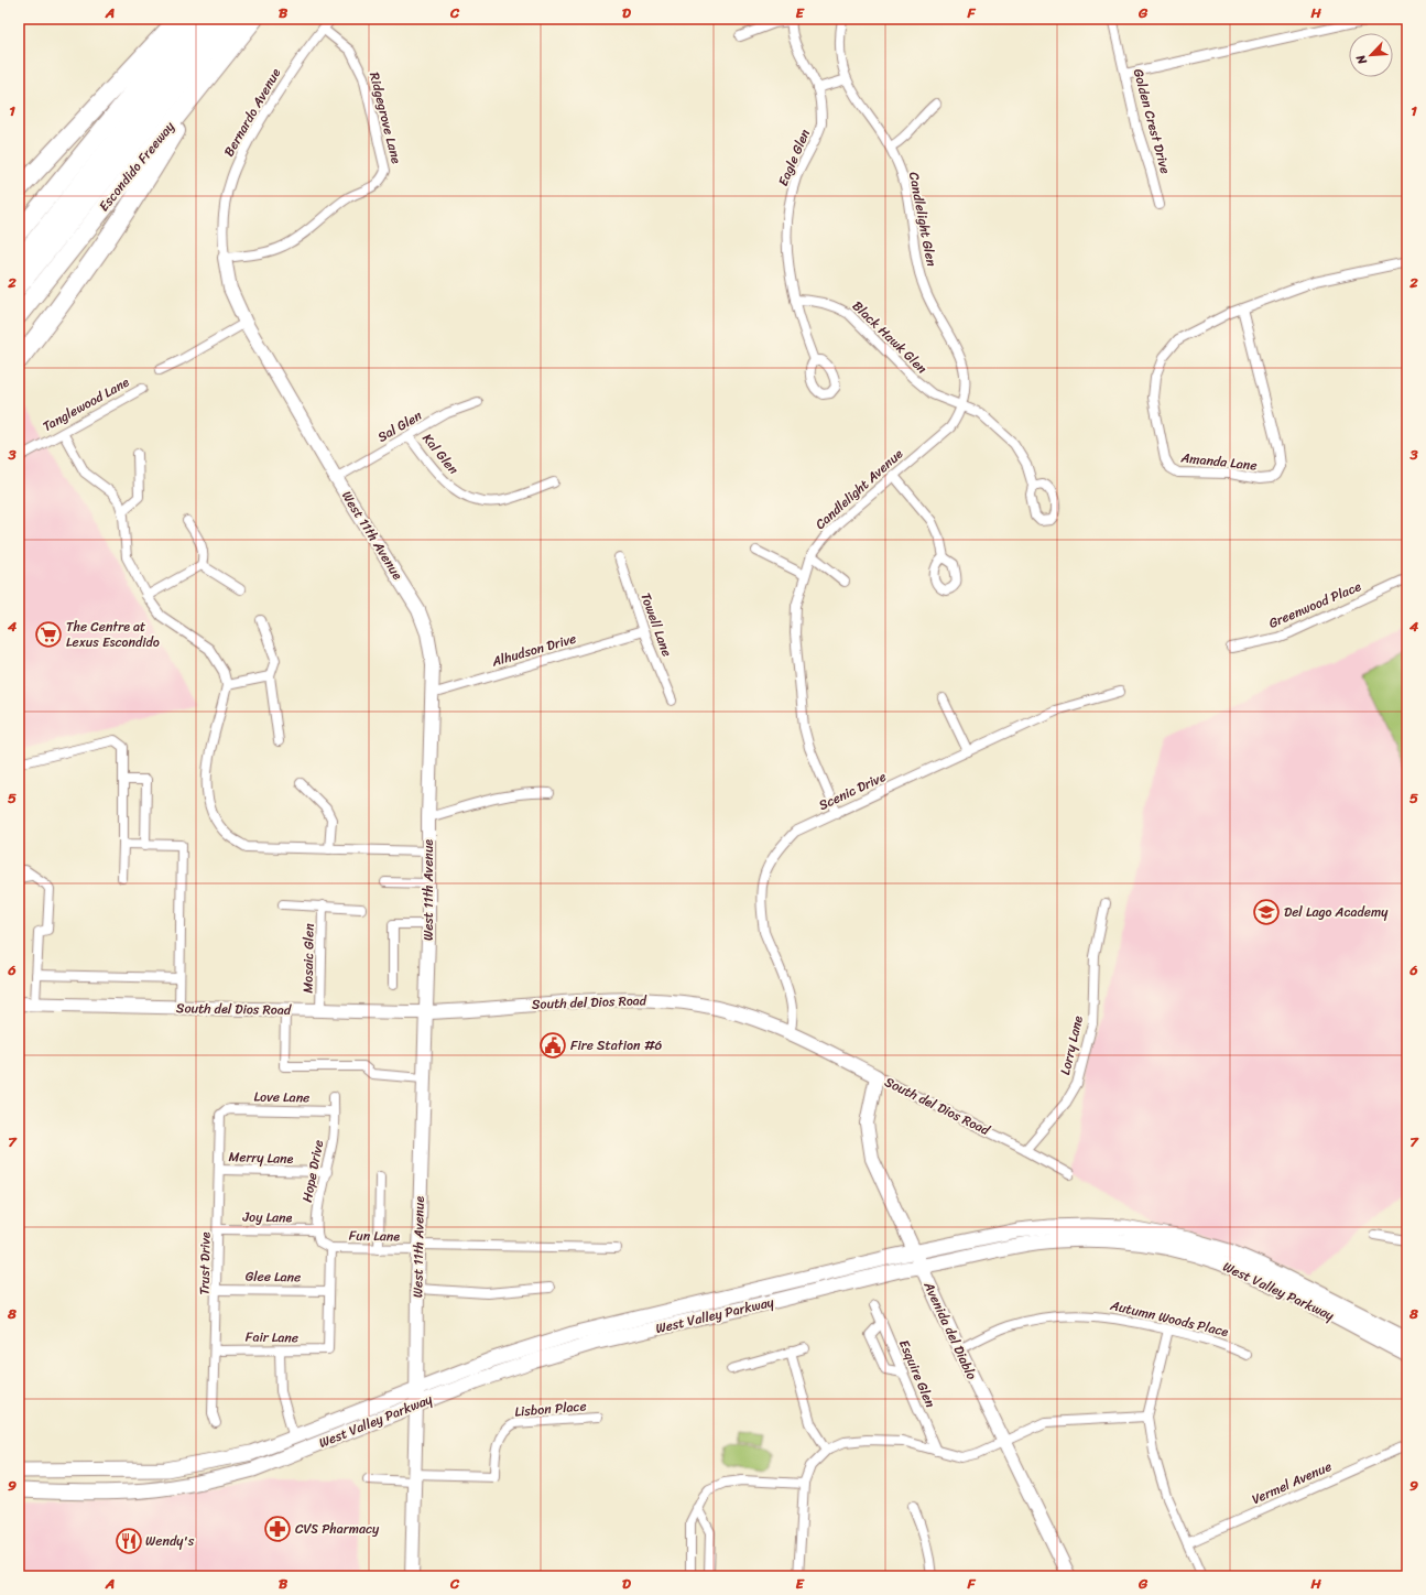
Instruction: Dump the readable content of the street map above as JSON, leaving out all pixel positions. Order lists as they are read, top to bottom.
{
  "streets": {
    "highway": ["Escondido Freeway"],
    "main road": ["West Valley Parkway"],
    "street": [
      "Bernardo Avenue",
      "Ridgegrove Lane",
      "Golden Crest Drive",
      "Eagle Glen",
      "Candlelight Glen",
      "Black Hawk Glen",
      "Tanglewood Lane",
      "Sal Glen",
      "Kal Glen",
      "Amanda Lane",
      "Candlelight Avenue",
      "West 11th Avenue",
      "Greenwood Place",
      "Towell Lane",
      "Alhudson Drive",
      "Scenic Drive",
      "Mosaic Glen",
      "South del Dios Road",
      "Lorry Lane",
      "Love Lane",
      "Merry Lane",
      "Hope Drive",
      "Joy Lane",
      "Fun Lane",
      "Trust Drive",
      "Glee Lane",
      "Autumn Woods Place",
      "Avenida del Diablo",
      "Fair Lane",
      "Esquire Glen",
      "Lisbon Place",
      "Vermel Avenue"
    ]
  },
  "crossings": [
    ["Bernardo Avenue", "Ridgegrove Lane"],
    ["Bernardo Avenue", "West 11th Avenue"],
    ["Ridgegrove Lane", "West 11th Avenue"],
    ["Eagle Glen", "Black Hawk Glen"],
    ["Candlelight Glen", "Black Hawk Glen"],
    ["Candlelight Glen", "Candlelight Avenue"],
    ["Black Hawk Glen", "Candlelight Avenue"],
    ["Sal Glen", "Kal Glen"],
    ["Sal Glen", "West 11th Avenue"],
    ["Candlelight Avenue", "Scenic Drive"],
    ["West 11th Avenue", "Alhudson Drive"],
    ["West 11th Avenue", "South del Dios Road"],
    ["West 11th Avenue", "Fun Lane"],
    ["West 11th Avenue", "West Valley Parkway"],
    ["West 11th Avenue", "Lisbon Place"],
    ["Towell Lane", "Alhudson Drive"],
    ["Scenic Drive", "South del Dios Road"],
    ["Mosaic Glen", "South del Dios Road"],
    ["South del Dios Road", "Lorry Lane"],
    ["South del Dios Road", "Avenida del Diablo"],
    ["Love Lane", "Hope Drive"],
    ["Love Lane", "Trust Drive"],
    ["Merry Lane", "Hope Drive"],
    ["Merry Lane", "Trust Drive"],
    ["Hope Drive", "Joy Lane"],
    ["Joy Lane", "Trust Drive"],
    ["Trust Drive", "Glee Lane"],
    ["Trust Drive", "Fair Lane"],
    ["Glee Lane", "Fair Lane"],
    ["West Valley Parkway", "Avenida del Diablo"],
    ["Autumn Woods Place", "Avenida del Diablo"]
  ],
  "places": {
    "supermarket": ["The Centre at Lexus Escondido"],
    "school or university": ["Del Lago Academy"],
    "public building": ["Fire Station #6"],
    "pharmacy": ["CVS Pharmacy"],
    "restaurant": ["Wendy's"]
  },
  "north": "bottom left",
  "grid": {
    "columns": [
      "A",
      "B",
      "C",
      "D",
      "E",
      "F",
      "G",
      "H"
    ],
    "rows": [
      "1",
      "2",
      "3",
      "4",
      "5",
      "6",
      "7",
      "8",
      "9"
    ]
  }
}
